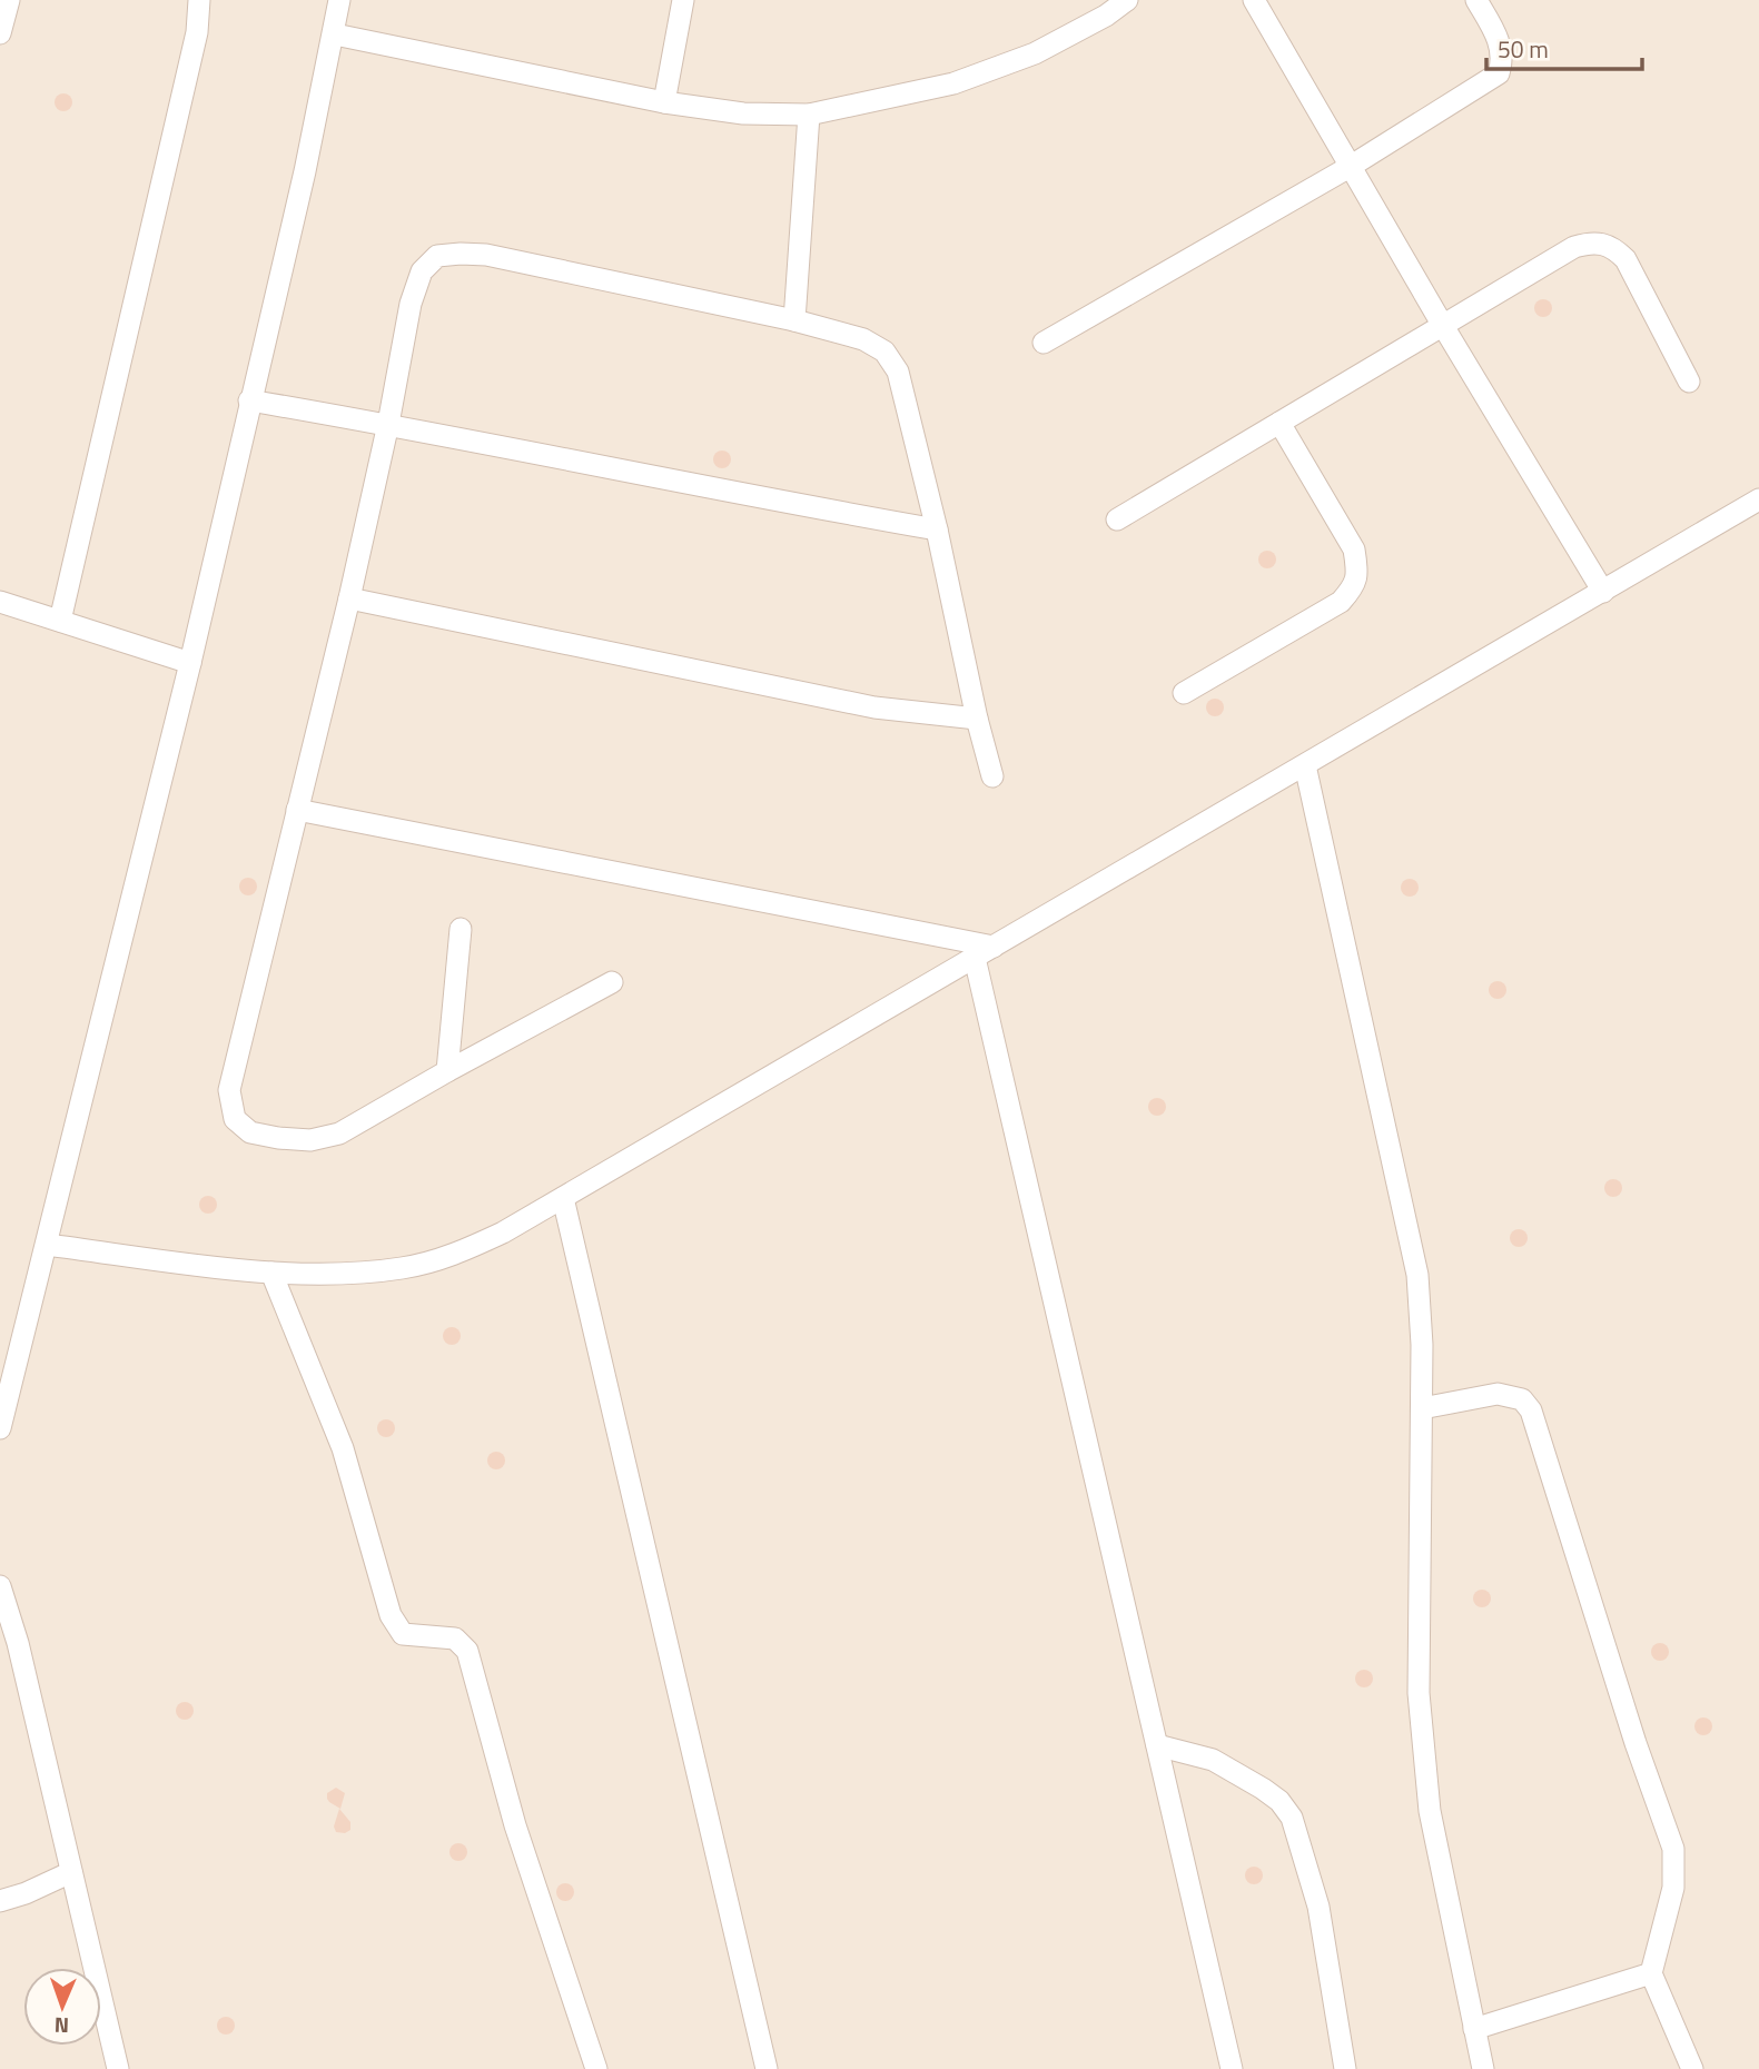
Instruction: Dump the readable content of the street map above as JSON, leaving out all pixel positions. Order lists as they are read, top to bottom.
{
  "scale_bar": "50 m",
  "north": "bottom"
}
